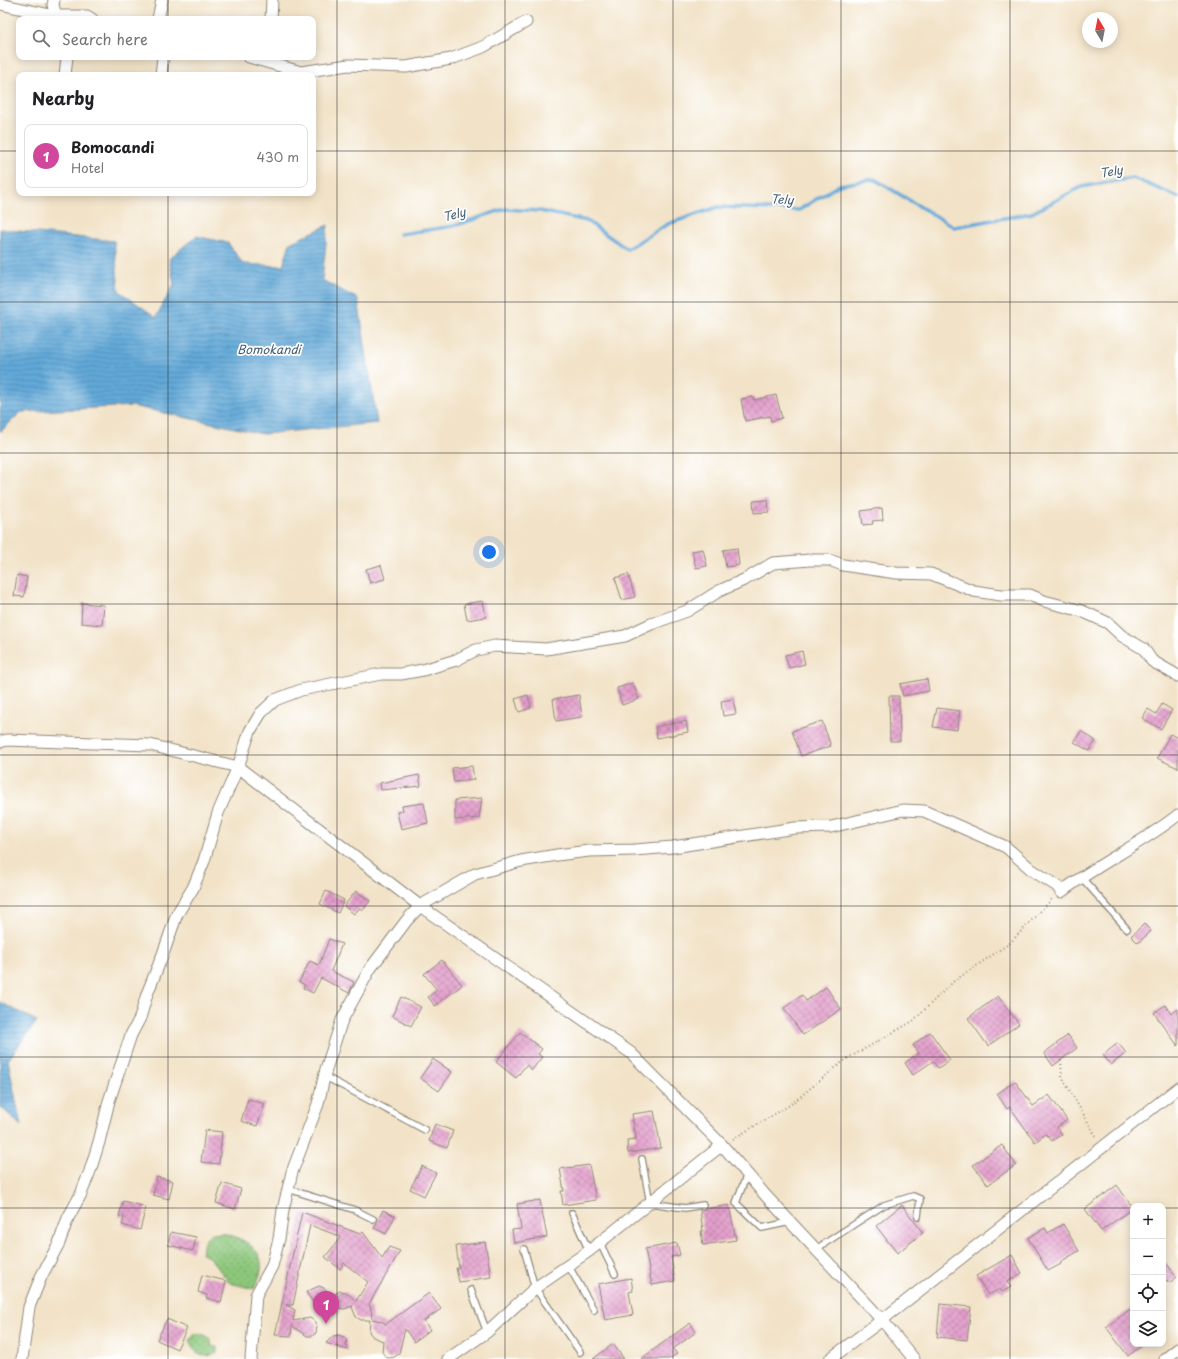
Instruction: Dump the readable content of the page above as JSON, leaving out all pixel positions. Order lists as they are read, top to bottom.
{
  "water": ["Tely", "Bomokandi"],
  "north": "top",
  "page": {
    "search": "Search here",
    "heading": "Nearby",
    "list": [
      {
        "mark": "1",
        "name": "Bomocandi",
        "note": "Hotel",
        "value": "430 m"
      }
    ],
    "map_buttons": ["+", "−"],
    "pins": "1"
  }
}
